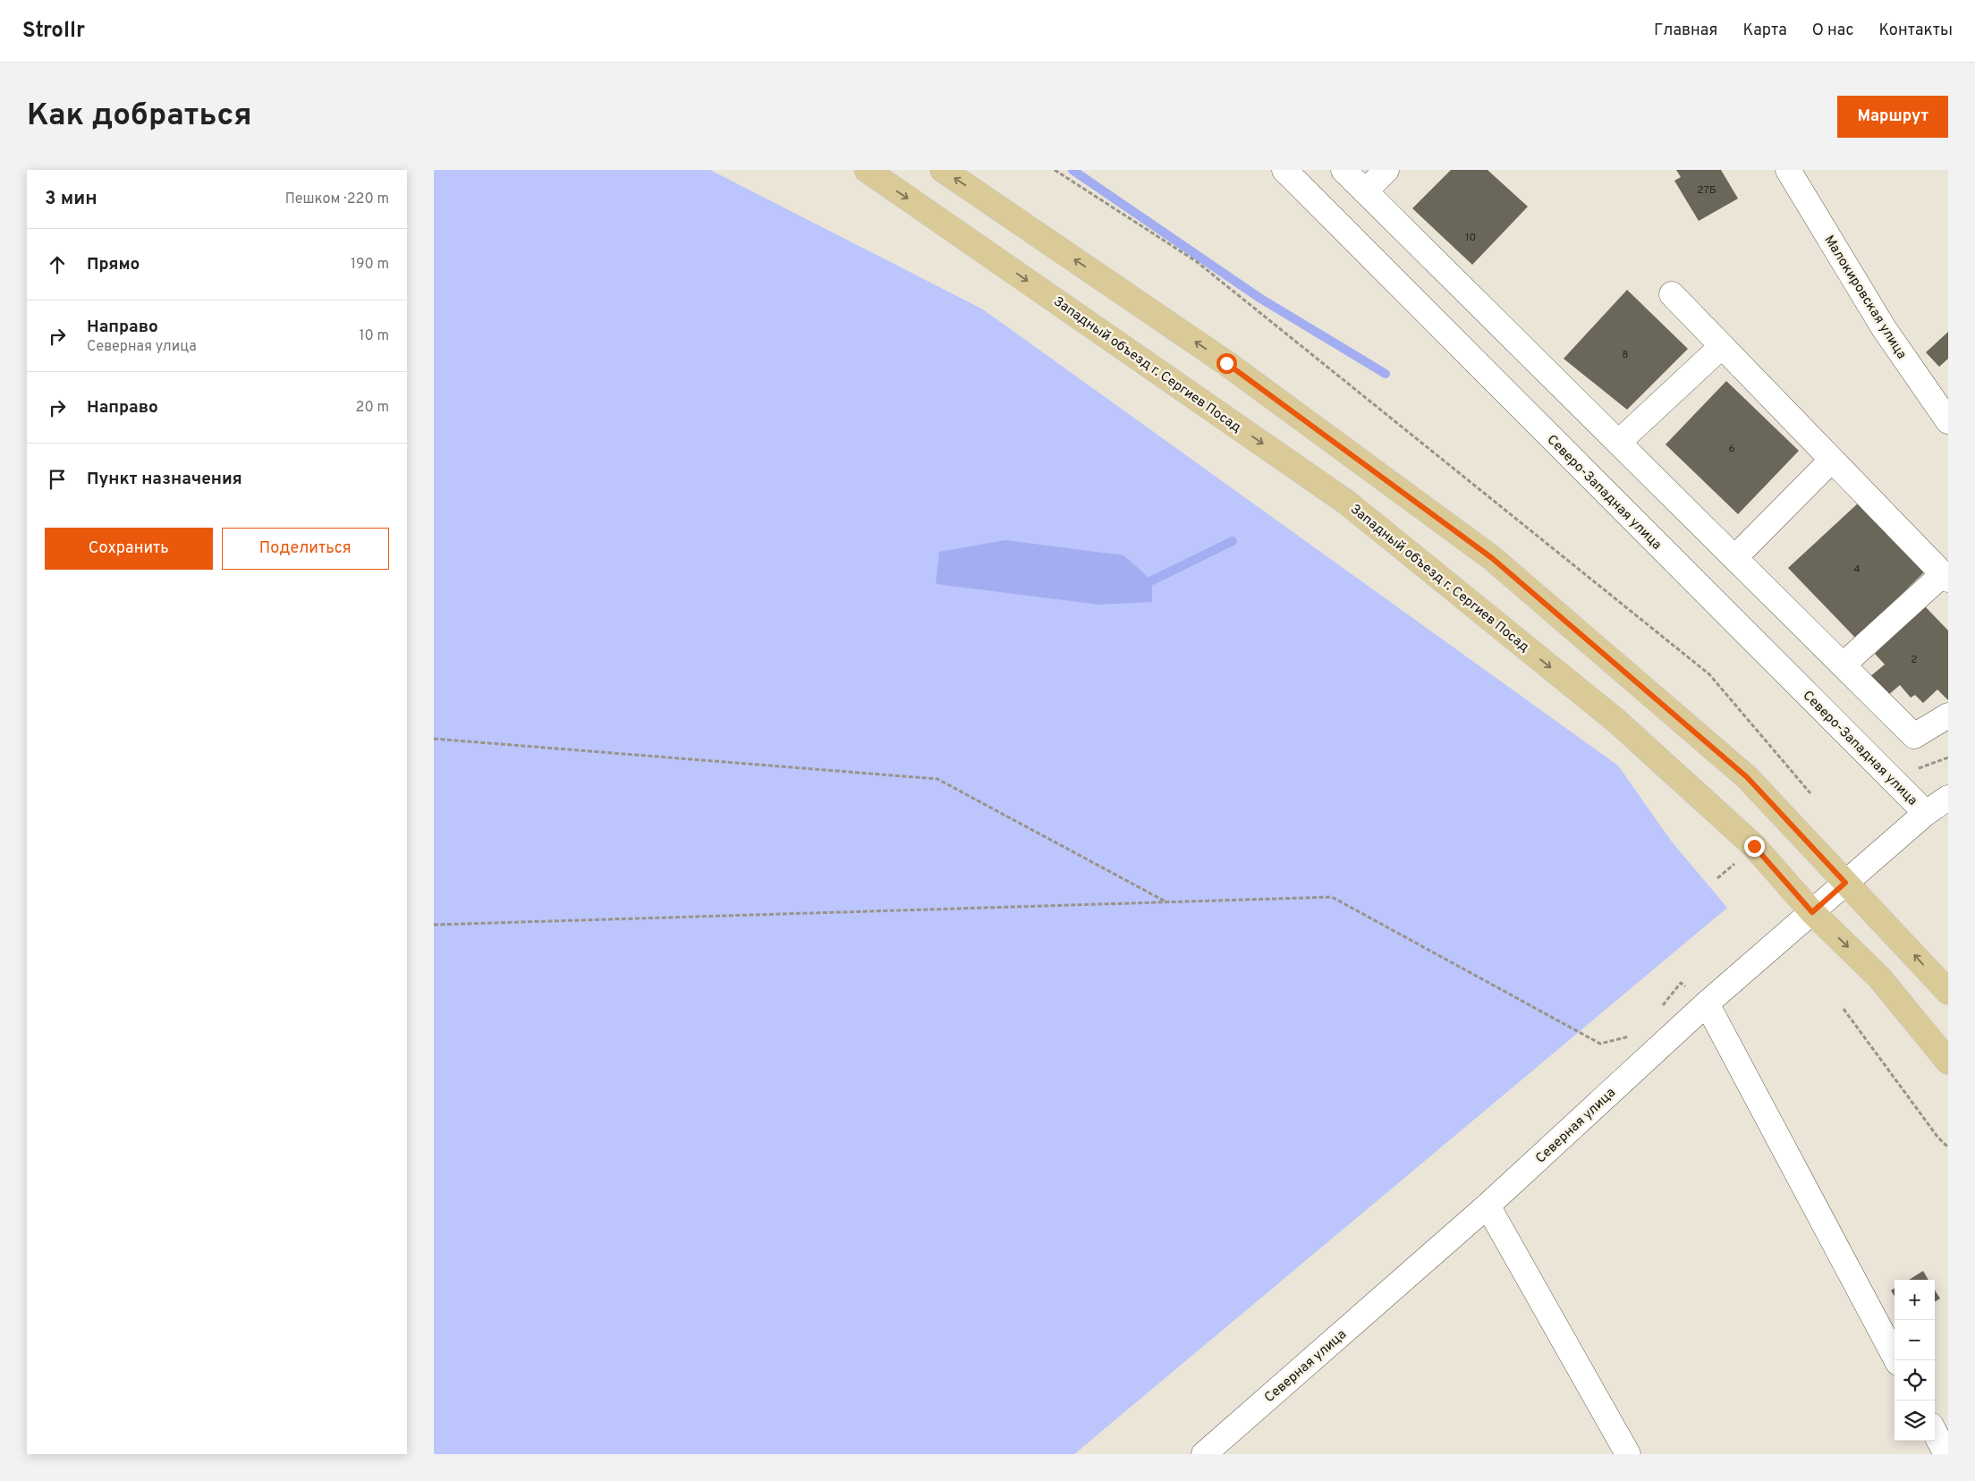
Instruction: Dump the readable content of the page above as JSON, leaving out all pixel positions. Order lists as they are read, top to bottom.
{
  "streets": {
    "main road": ["Западный объезд г. Сергиев Посад"],
    "street": ["Малокировская улица", "Северо-Западная улица", "Северная улица"]
  },
  "crossings": [
    ["Западный объезд г. Сергиев Посад", "Северная улица"],
    ["Северо-Западная улица", "Северная улица"]
  ],
  "house_numbers": [
    "27Б",
    "10",
    "8",
    "6",
    "4",
    "2"
  ],
  "page": {
    "header": "Strollr",
    "nav": [
      "Главная",
      "Карта",
      "О нас",
      "Контакты"
    ],
    "buttons": [
      "Маршрут",
      ["Сохранить", "Поделиться"]
    ],
    "title": "Как добраться",
    "heading": ["3 мин", "Пешком · 220 m"],
    "list": [
      ["Прямо", "190 m"],
      ["Направо", "Северная улица", "10 m"],
      ["Направо", "20 m"],
      "Пункт назначения"
    ],
    "map_buttons": ["+", "−"]
  }
}
